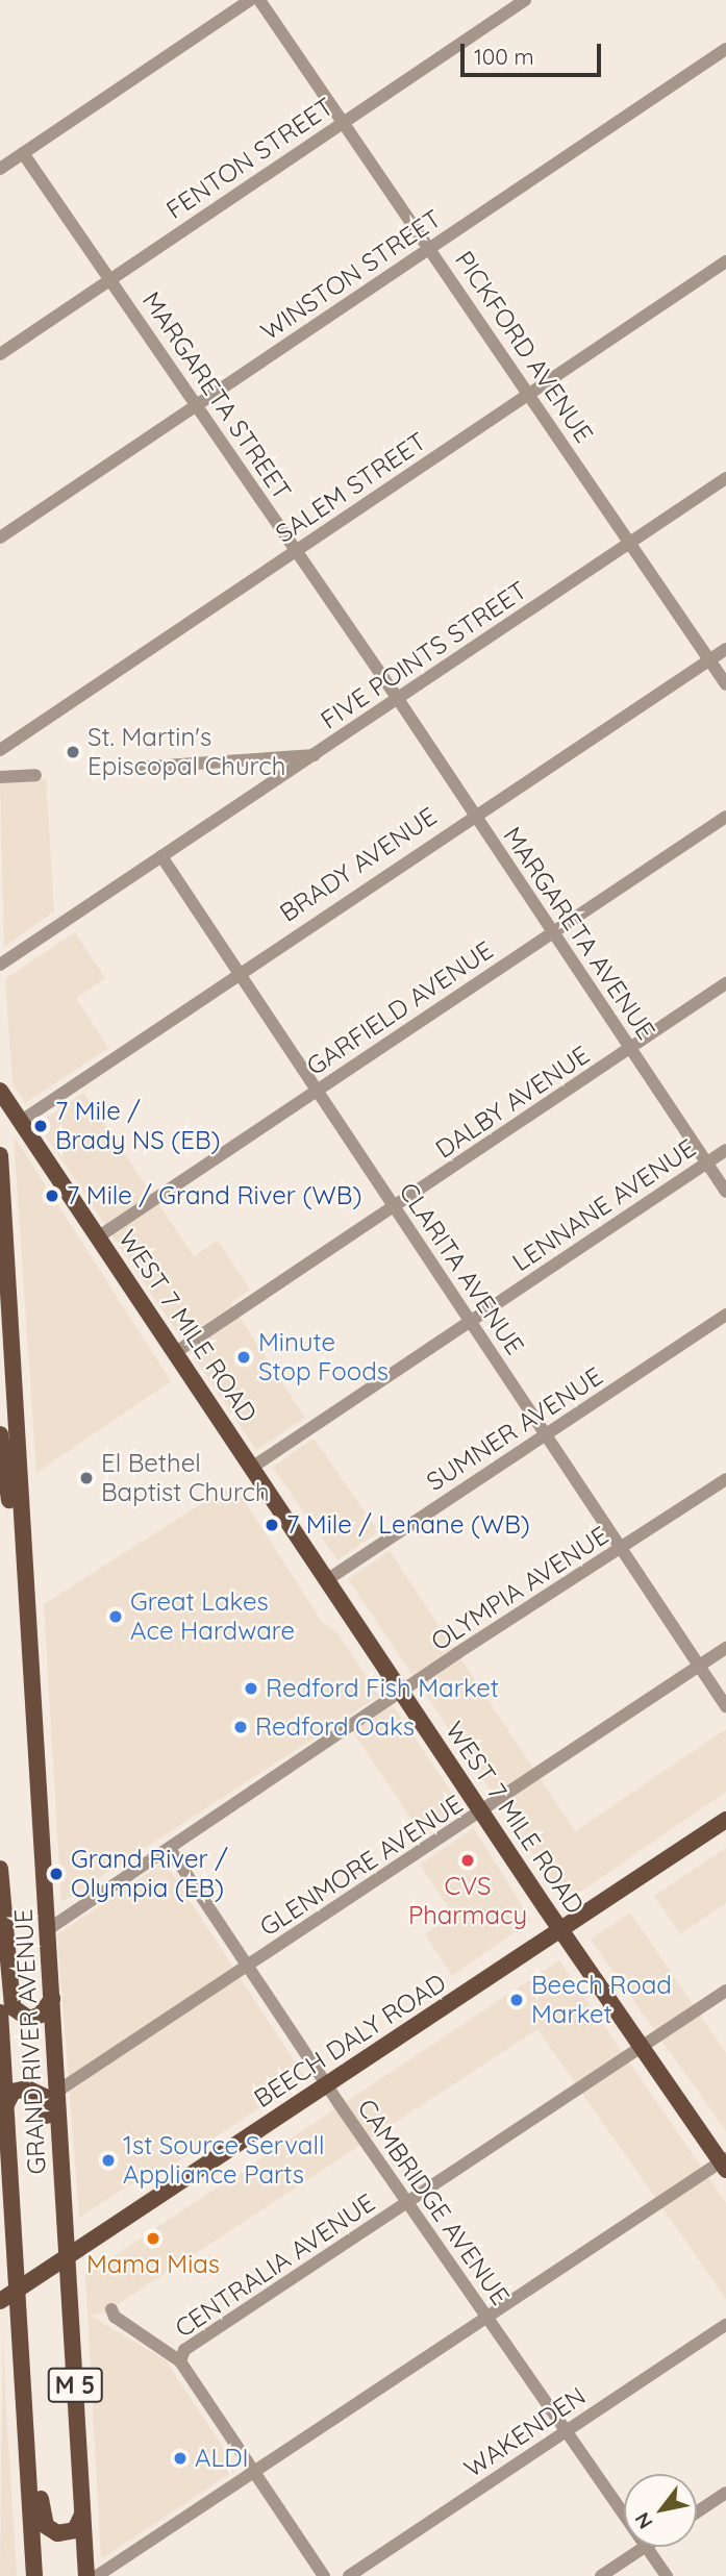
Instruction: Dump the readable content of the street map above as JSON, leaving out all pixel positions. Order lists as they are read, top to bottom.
{
  "streets": {
    "main road": [
      "WEST 7 MILE ROAD",
      "BEECH DALY ROAD",
      "GRAND RIVER AVENUE",
      "M 5"
    ],
    "street": [
      "FENTON STREET",
      "WINSTON STREET",
      "PICKFORD AVENUE",
      "MARGARETA STREET",
      "SALEM STREET",
      "FIVE POINTS STREET",
      "BRADY AVENUE",
      "MARGARETA AVENUE",
      "GARFIELD AVENUE",
      "DALBY AVENUE",
      "LENNANE AVENUE",
      "CLARITA AVENUE",
      "SUMNER AVENUE",
      "OLYMPIA AVENUE",
      "GLENMORE AVENUE",
      "CAMBRIDGE AVENUE",
      "CENTRALIA AVENUE",
      "WAKENDEN"
    ]
  },
  "crossings": [
    ["FENTON STREET", "PICKFORD AVENUE"],
    ["FENTON STREET", "MARGARETA STREET"],
    ["WINSTON STREET", "PICKFORD AVENUE"],
    ["WINSTON STREET", "MARGARETA STREET"],
    ["PICKFORD AVENUE", "SALEM STREET"],
    ["PICKFORD AVENUE", "FIVE POINTS STREET"],
    ["PICKFORD AVENUE", "BRADY AVENUE"],
    ["MARGARETA STREET", "SALEM STREET"],
    ["MARGARETA STREET", "FIVE POINTS STREET"],
    ["MARGARETA STREET", "MARGARETA AVENUE"],
    ["FIVE POINTS STREET", "MARGARETA AVENUE"],
    ["FIVE POINTS STREET", "CLARITA AVENUE"],
    ["BRADY AVENUE", "MARGARETA AVENUE"],
    ["BRADY AVENUE", "CLARITA AVENUE"],
    ["BRADY AVENUE", "WEST 7 MILE ROAD"],
    ["MARGARETA AVENUE", "GARFIELD AVENUE"],
    ["MARGARETA AVENUE", "DALBY AVENUE"],
    ["MARGARETA AVENUE", "LENNANE AVENUE"],
    ["GARFIELD AVENUE", "CLARITA AVENUE"],
    ["GARFIELD AVENUE", "WEST 7 MILE ROAD"],
    ["DALBY AVENUE", "CLARITA AVENUE"],
    ["DALBY AVENUE", "WEST 7 MILE ROAD"],
    ["LENNANE AVENUE", "CLARITA AVENUE"],
    ["LENNANE AVENUE", "WEST 7 MILE ROAD"],
    ["CLARITA AVENUE", "SUMNER AVENUE"],
    ["CLARITA AVENUE", "OLYMPIA AVENUE"],
    ["CLARITA AVENUE", "GLENMORE AVENUE"],
    ["WEST 7 MILE ROAD", "SUMNER AVENUE"],
    ["WEST 7 MILE ROAD", "OLYMPIA AVENUE"],
    ["WEST 7 MILE ROAD", "GLENMORE AVENUE"],
    ["WEST 7 MILE ROAD", "BEECH DALY ROAD"],
    ["WEST 7 MILE ROAD", "CENTRALIA AVENUE"],
    ["OLYMPIA AVENUE", "GRAND RIVER AVENUE"],
    ["OLYMPIA AVENUE", "CAMBRIDGE AVENUE"],
    ["GLENMORE AVENUE", "GRAND RIVER AVENUE"],
    ["GLENMORE AVENUE", "CAMBRIDGE AVENUE"],
    ["BEECH DALY ROAD", "GRAND RIVER AVENUE"],
    ["BEECH DALY ROAD", "CAMBRIDGE AVENUE"],
    ["CAMBRIDGE AVENUE", "CENTRALIA AVENUE"],
    ["CAMBRIDGE AVENUE", "WAKENDEN"]
  ],
  "places": [
    "St. Martin's Episcopal Church",
    "7 Mile / Brady NS (EB)",
    "7 Mile / Grand River (WB)",
    "Minute Stop Foods",
    "El Bethel Baptist Church",
    "7 Mile / Lenane (WB)",
    "Great Lakes Ace Hardware",
    "Redford Fish Market",
    "Redford Oaks",
    "CVS Pharmacy",
    "Grand River / Olympia (EB)",
    "Beech Road Market",
    "1st Source Servall Appliance Parts",
    "Mama Mias",
    "ALDI"
  ],
  "scale_bar": "100 m",
  "north": "bottom left"
}
